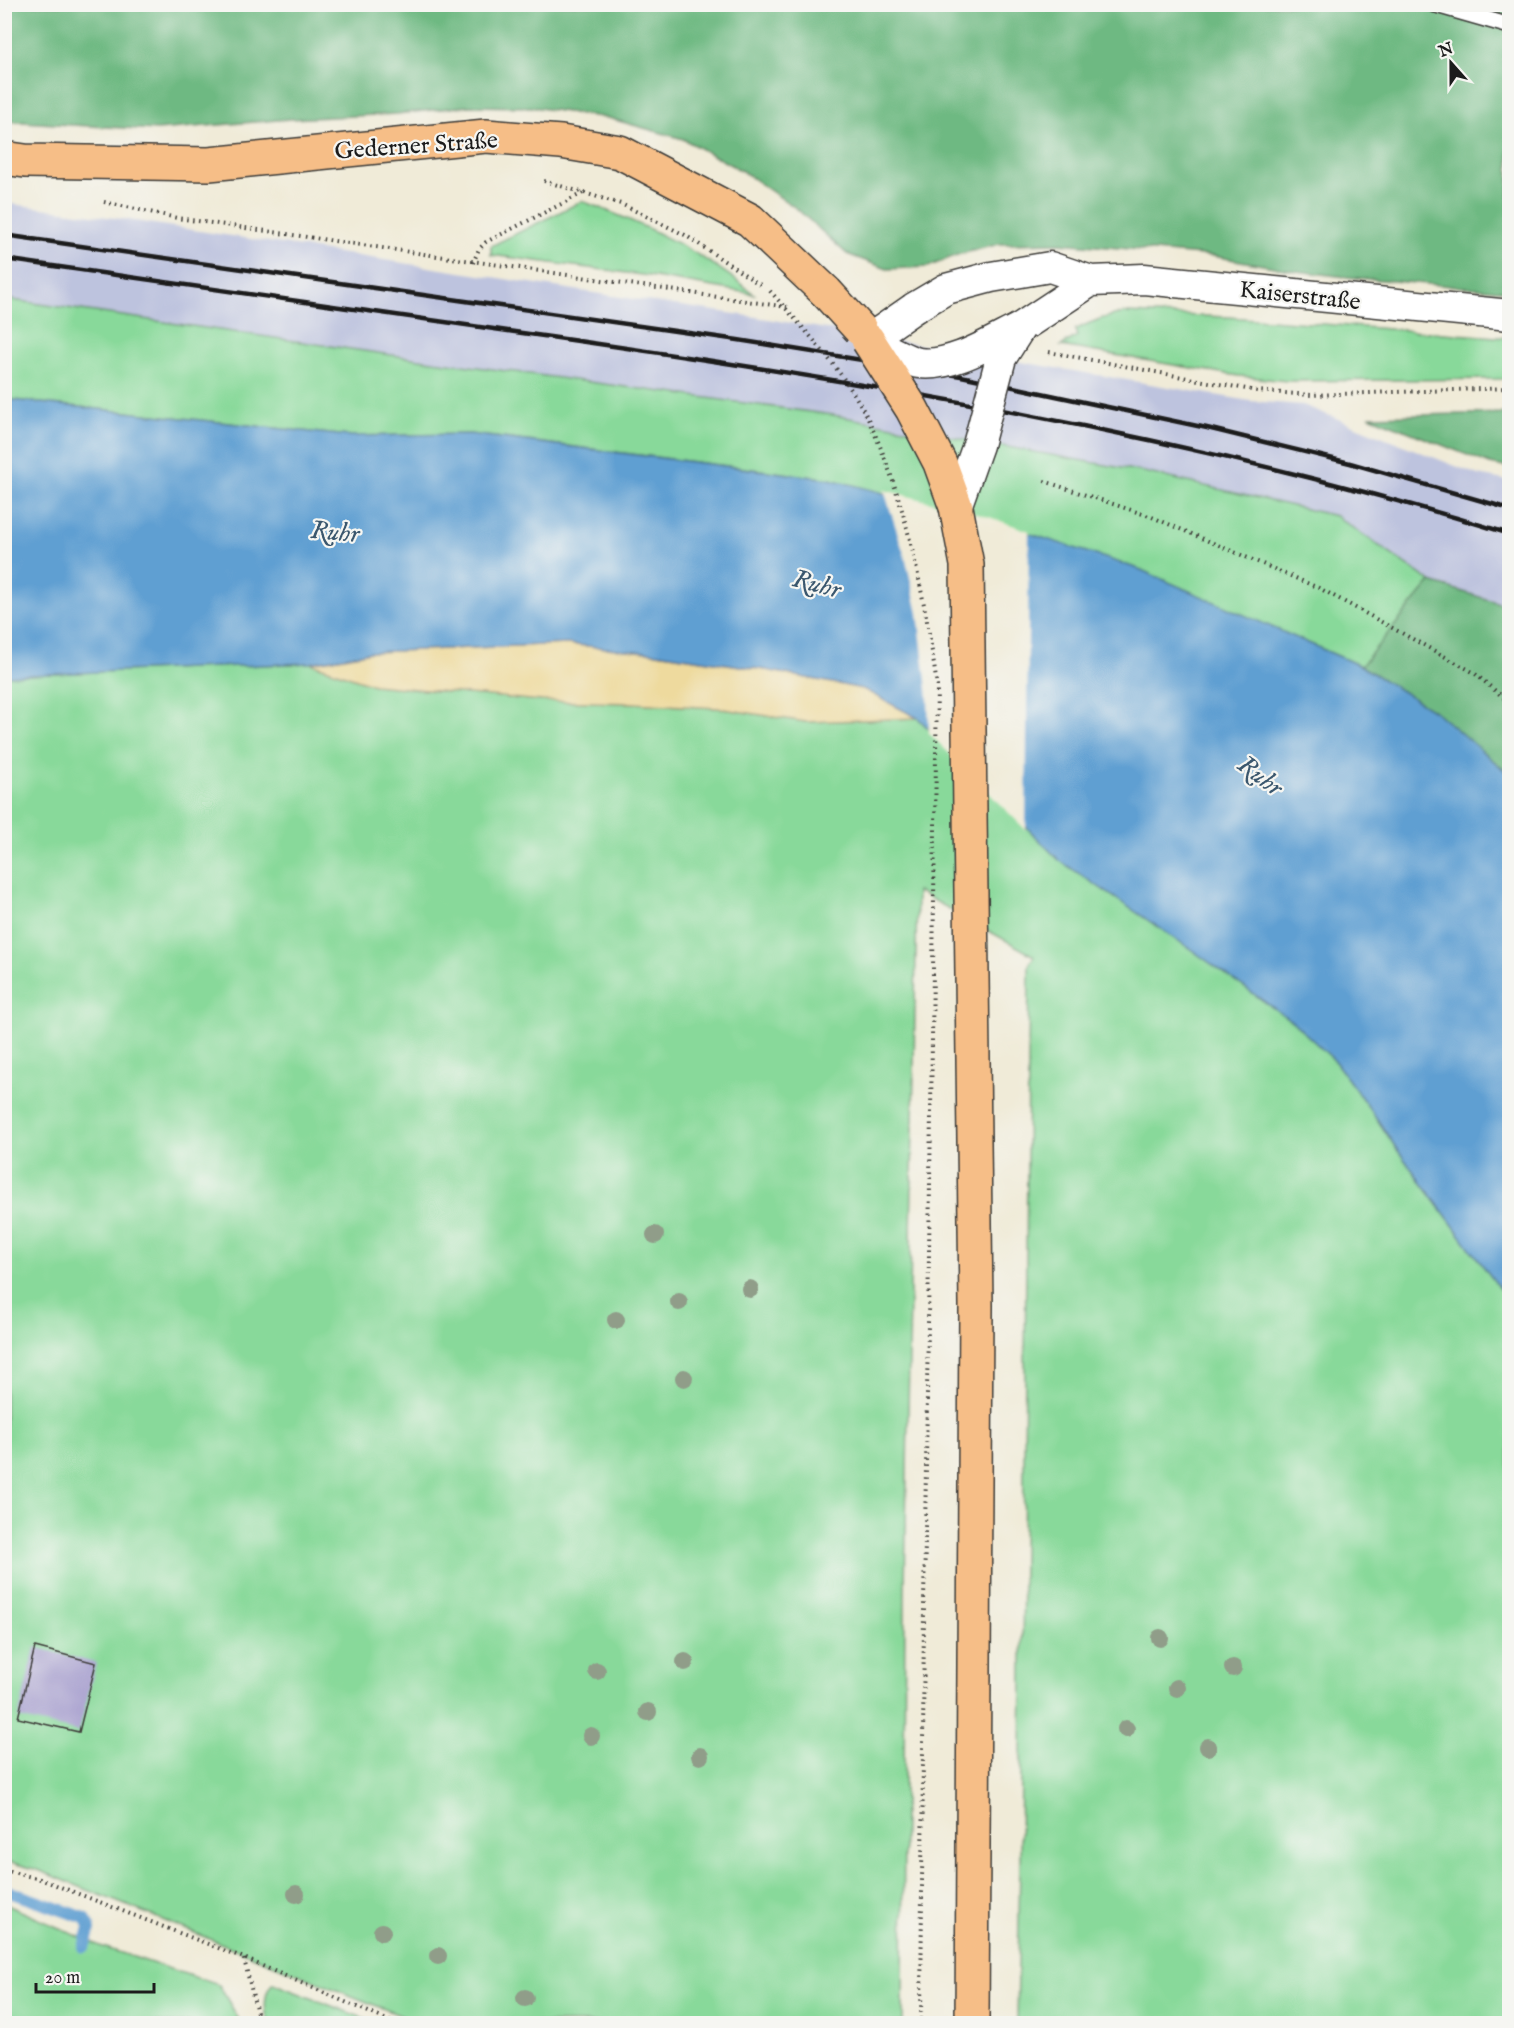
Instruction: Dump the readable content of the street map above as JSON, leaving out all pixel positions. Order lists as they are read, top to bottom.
{
  "streets": {
    "main road": ["Gederner Straße"],
    "street": ["Kaiserstraße"]
  },
  "crossings": [
    ["Gederner Straße", "Kaiserstraße"]
  ],
  "water": ["Ruhr"],
  "scale_bar": "20 m",
  "north": "top"
}
